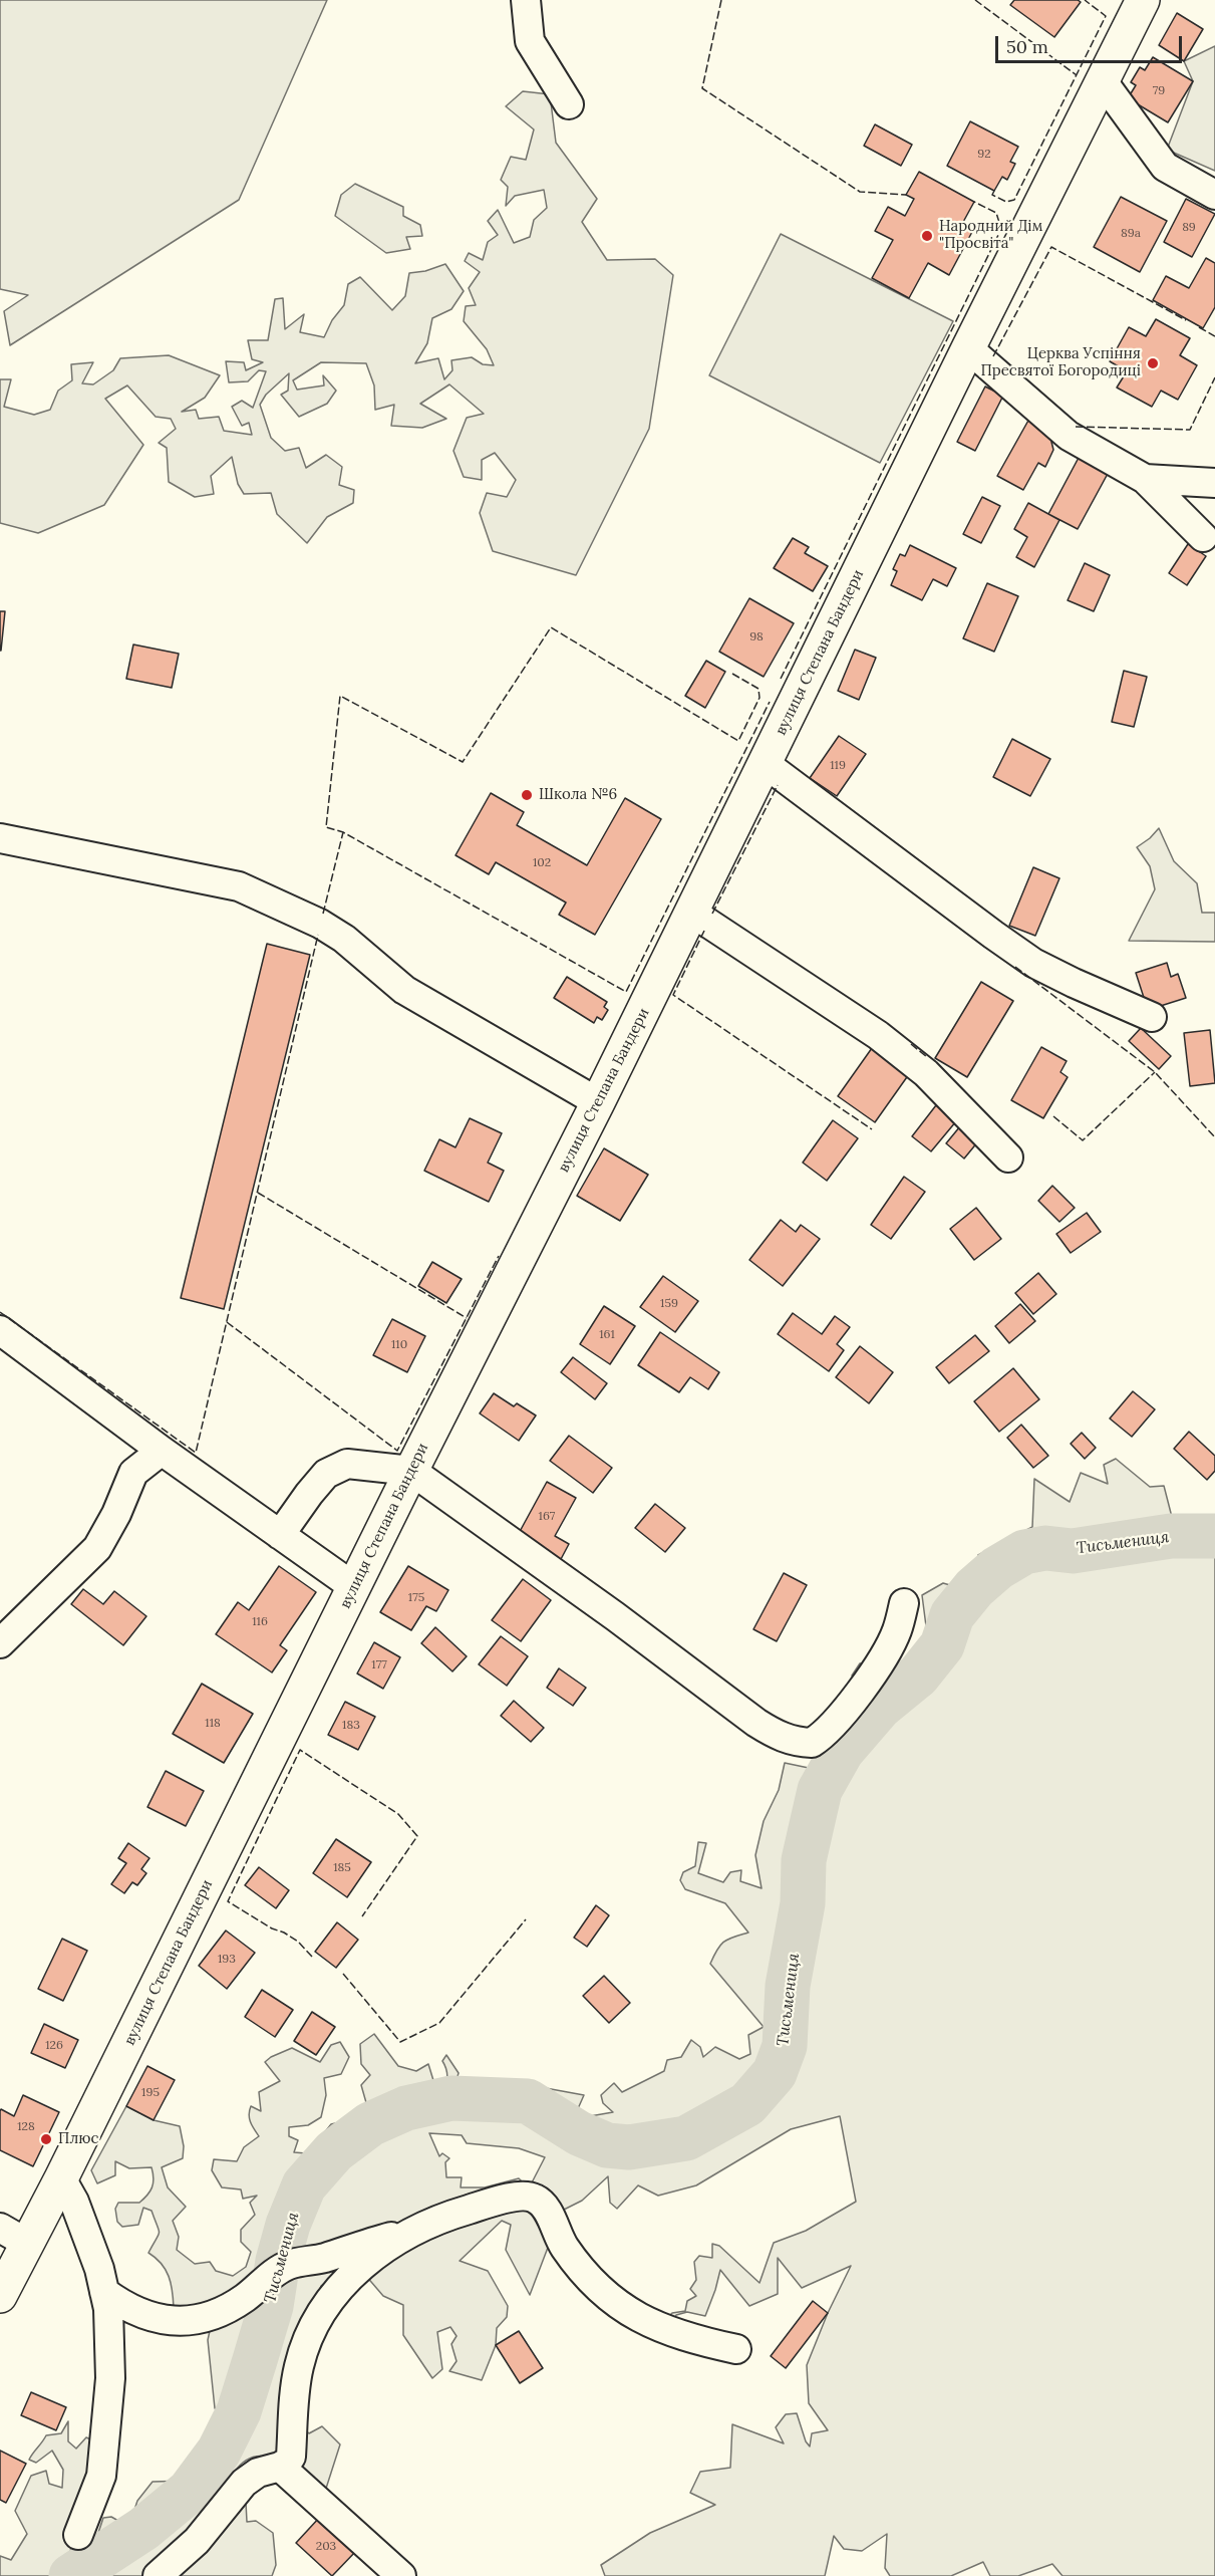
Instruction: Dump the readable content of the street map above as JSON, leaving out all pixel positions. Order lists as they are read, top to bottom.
{
  "streets": {
    "main road": ["вулиця Степана Бандери"]
  },
  "water": ["Тисьмениця"],
  "places": [
    "Народний Дім \"Просвіта\"",
    "Церква Успіння Пресвятої Богородиці",
    "Школа №6",
    "Плюс"
  ],
  "house_numbers": [
    "79",
    "92",
    "89",
    "89а",
    "98",
    "119",
    "102",
    "159",
    "161",
    "110",
    "167",
    "175",
    "116",
    "177",
    "118",
    "183",
    "185",
    "193",
    "126",
    "195",
    "128",
    "203"
  ],
  "scale_bar": "50 m"
}
